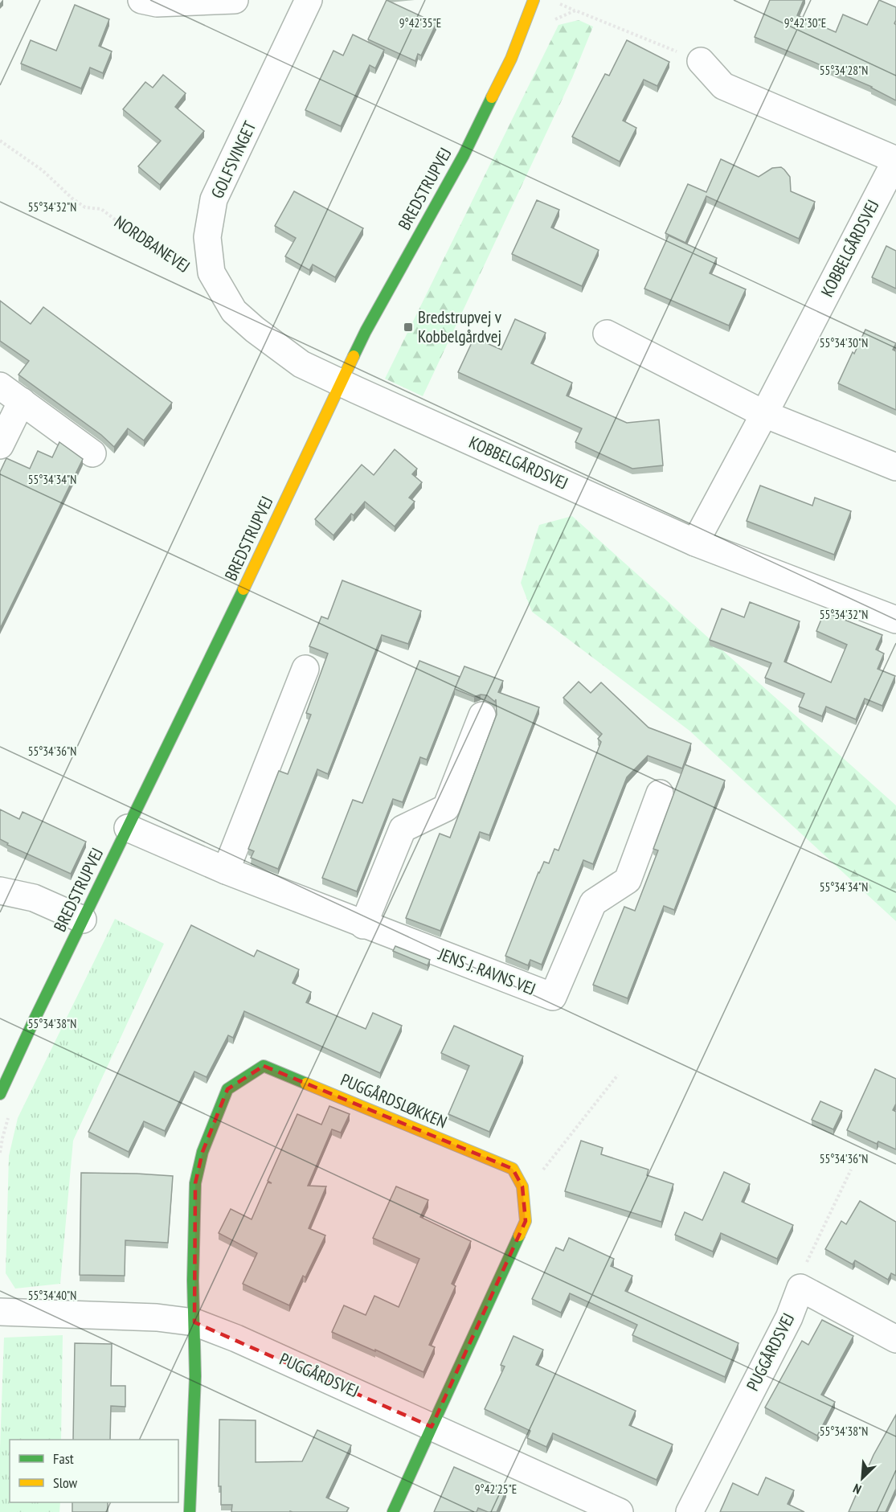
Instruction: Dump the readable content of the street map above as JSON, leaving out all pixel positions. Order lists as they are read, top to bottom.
{
  "streets": {
    "street": [
      "GOLFSVINGET",
      "BREDSTRUPVEJ",
      "KOBBELGÅRDSVEJ",
      "JENS J. RAVNS VEJ",
      "PUGGÅRDSLØKKEN",
      "PUGGÅRDSVEJ"
    ],
    "path": ["NORDBANEVEJ"]
  },
  "crossings": [
    ["GOLFSVINGET", "BREDSTRUPVEJ"],
    ["GOLFSVINGET", "NORDBANEVEJ"],
    ["GOLFSVINGET", "KOBBELGÅRDSVEJ"],
    ["BREDSTRUPVEJ", "KOBBELGÅRDSVEJ"],
    ["BREDSTRUPVEJ", "JENS J. RAVNS VEJ"],
    ["PUGGÅRDSLØKKEN", "PUGGÅRDSVEJ"]
  ],
  "places": {
    "transit": ["Bredstrupvej v Kobbelgårdvej"]
  },
  "legend": ["Fast", "Slow"],
  "north": "bottom left",
  "coordinates": [
    "9°42'35\"E",
    "9°42'30\"E",
    "55°34'28\"N",
    "55°34'32\"N",
    "55°34'30\"N",
    "55°34'34\"N",
    "55°34'36\"N",
    "55°34'38\"N",
    "55°34'40\"N",
    "9°42'25\"E"
  ]
}
